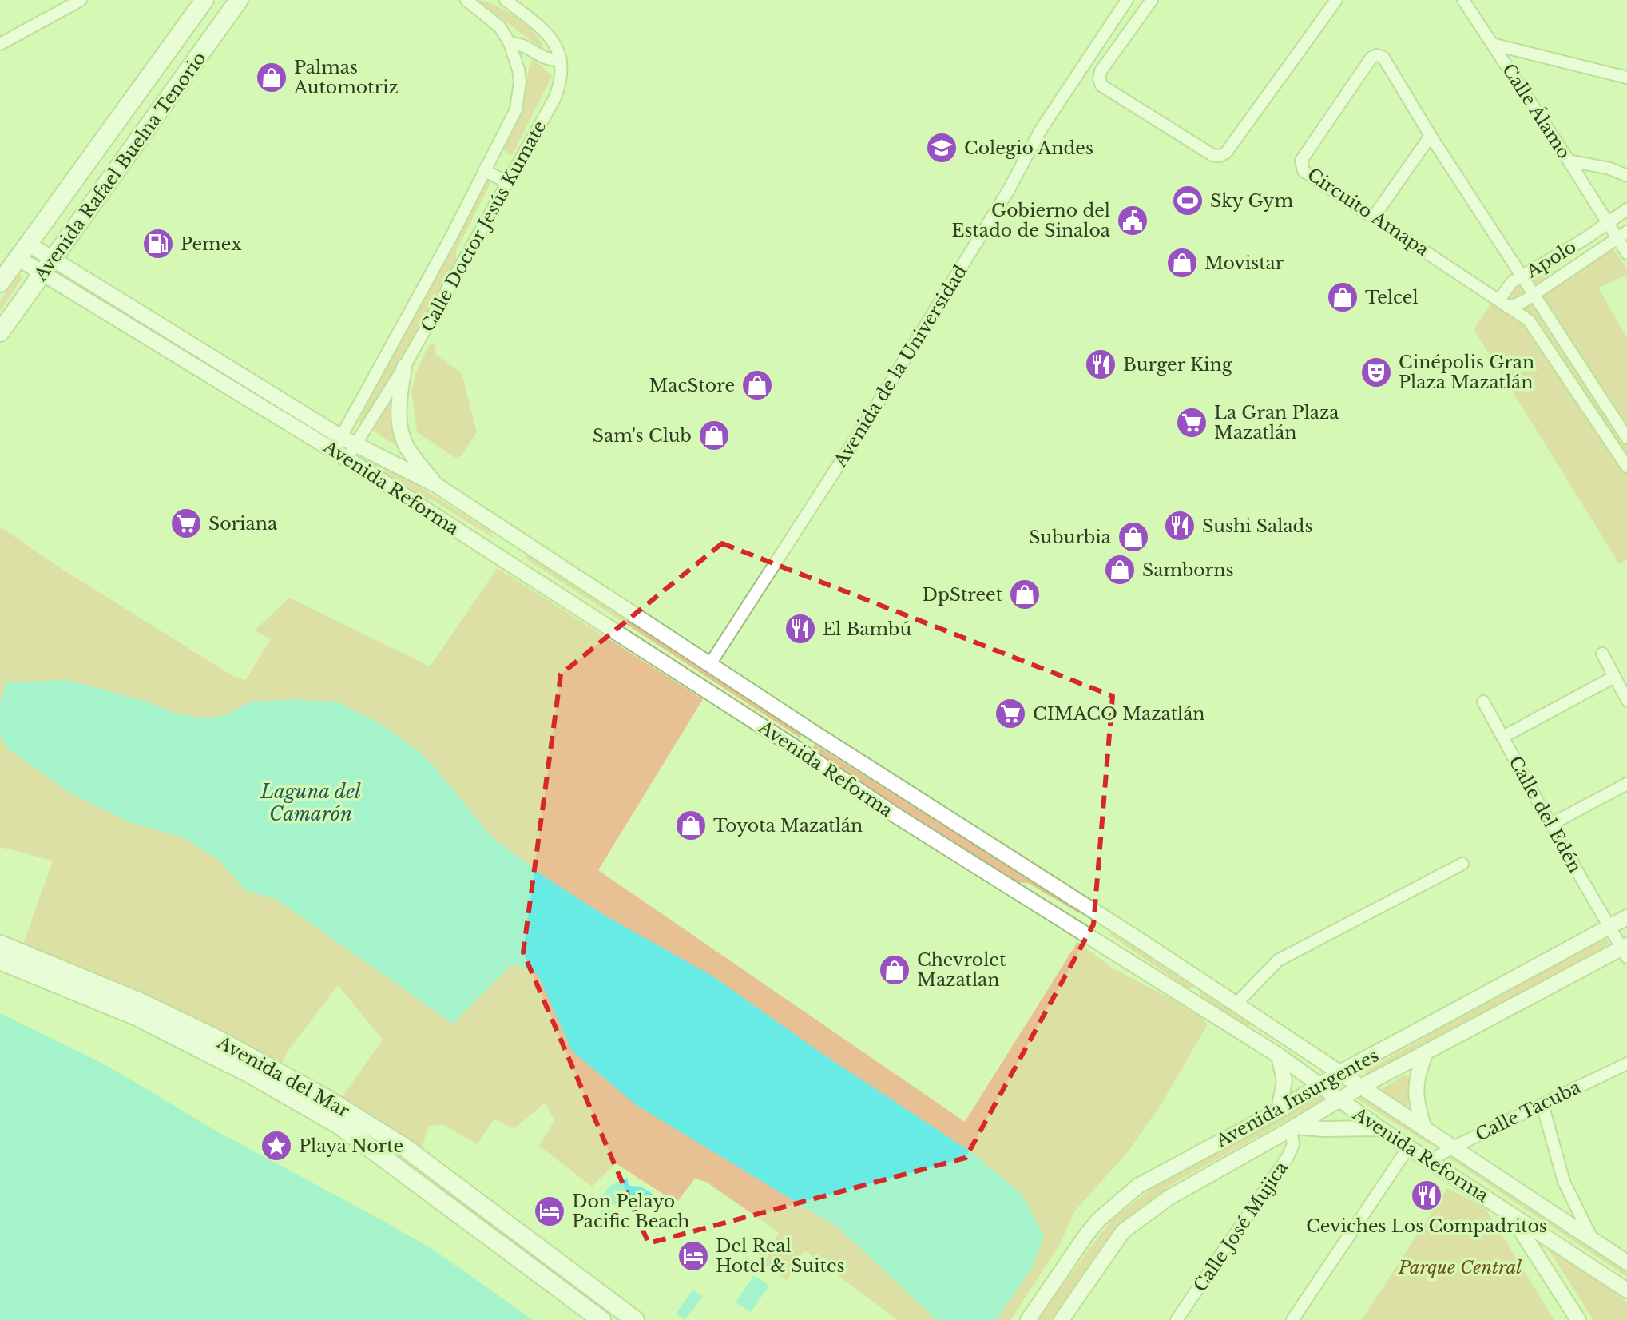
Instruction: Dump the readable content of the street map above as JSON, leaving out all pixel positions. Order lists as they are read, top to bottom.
{
  "streets": {
    "main road": [
      "Avenida Rafael Buelna Tenorio",
      "Avenida Reforma",
      "Avenida del Mar",
      "Avenida Insurgentes"
    ],
    "street": [
      "Calle Álamo",
      "Circuito Amapa",
      "Calle Doctor Jesús Kumate",
      "Apolo",
      "Avenida de la Universidad",
      "Calle del Edén",
      "Calle Tacuba",
      "Calle José Mujica"
    ]
  },
  "crossings": [
    ["Calle Álamo", "Apolo"],
    ["Avenida Rafael Buelna Tenorio", "Avenida Reforma"],
    ["Circuito Amapa", "Apolo"],
    ["Calle Doctor Jesús Kumate", "Avenida Reforma"],
    ["Avenida de la Universidad", "Avenida Reforma"],
    ["Avenida Reforma", "Avenida Insurgentes"],
    ["Avenida Reforma", "Calle Tacuba"],
    ["Calle del Edén", "Avenida Insurgentes"],
    ["Avenida Insurgentes", "Calle José Mujica"]
  ],
  "water": ["Laguna del Camarón"],
  "parks": ["Parque Central"],
  "places": {
    "shop": [
      "Palmas Automotriz",
      "Movistar",
      "Telcel",
      "MacStore",
      "Sam's Club",
      "Suburbia",
      "Samborns",
      "DpStreet",
      "Toyota Mazatlán",
      "Chevrolet Mazatlan"
    ],
    "school or university": ["Colegio Andes"],
    "sports": ["Sky Gym"],
    "public building": ["Gobierno del Estado de Sinaloa"],
    "fuel station": ["Pemex"],
    "restaurant": [
      "Burger King",
      "Sushi Salads",
      "El Bambú",
      "Ceviches Los Compadritos"
    ],
    "theatre": ["Cinépolis Gran Plaza Mazatlán"],
    "supermarket": ["La Gran Plaza Mazatlán", "Soriana", "CIMACO Mazatlán"],
    "place": ["Playa Norte"],
    "hotel": ["Don Pelayo Pacific Beach", "Del Real Hotel & Suites"]
  }
}
